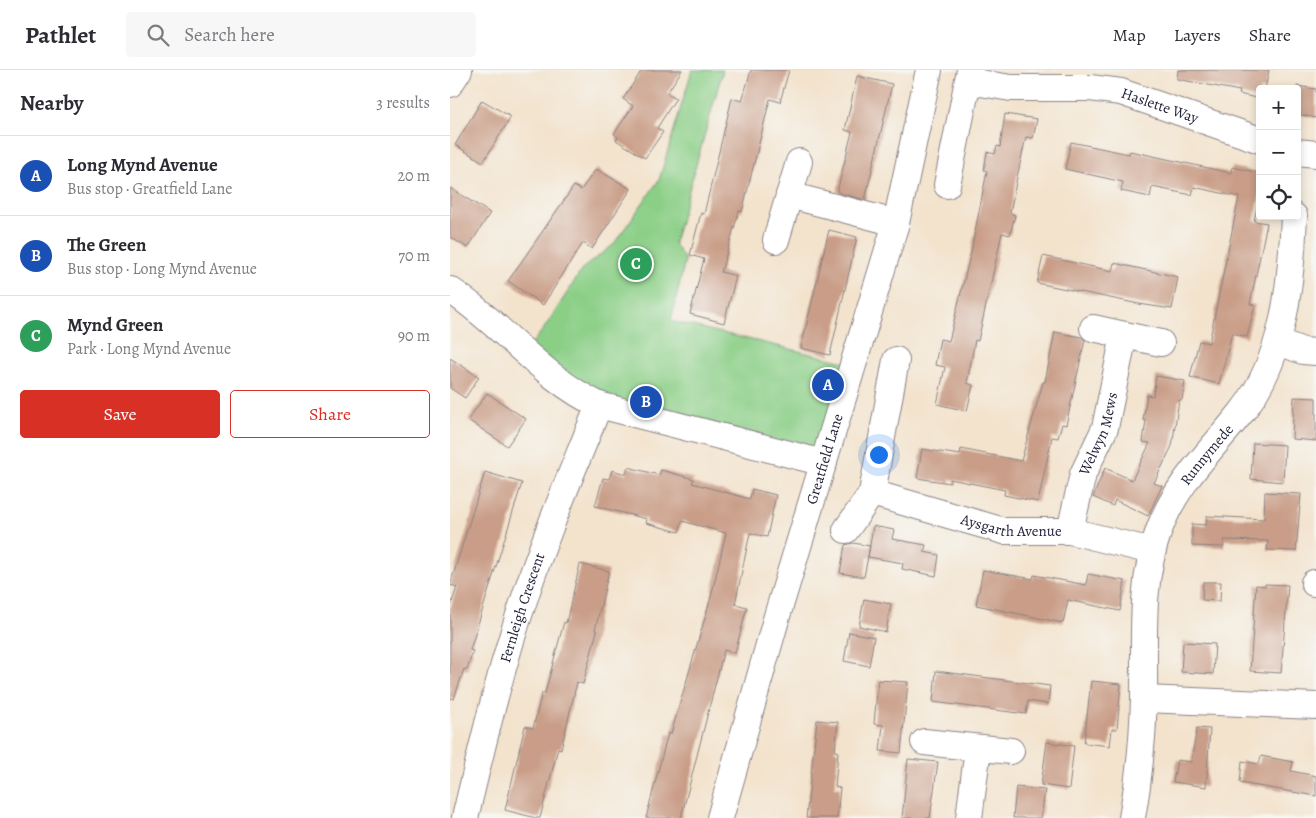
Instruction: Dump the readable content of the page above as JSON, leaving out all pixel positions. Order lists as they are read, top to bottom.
{
  "streets": {
    "street": [
      "Haslette Way",
      "Welwyn Mews",
      "Runnymede",
      "Greatfield Lane",
      "Aysgarth Avenue",
      "Fernleigh Crescent"
    ]
  },
  "crossings": [
    ["Welwyn Mews", "Aysgarth Avenue"],
    ["Runnymede", "Aysgarth Avenue"]
  ],
  "page": {
    "header": "Pathlet",
    "search": "Search here",
    "nav": ["Map", "Layers", "Share"],
    "heading": ["Nearby", "3 results"],
    "map_buttons": ["+", "−"],
    "list": [
      {
        "mark": "A",
        "name": "Long Mynd Avenue",
        "note": "Bus stop · Greatfield Lane",
        "value": "20 m"
      },
      {
        "mark": "B",
        "name": "The Green",
        "note": "Bus stop · Long Mynd Avenue",
        "value": "70 m"
      },
      {
        "mark": "C",
        "name": "Mynd Green",
        "note": "Park · Long Mynd Avenue",
        "value": "90 m"
      }
    ],
    "pins": ["C", "A", "B"],
    "buttons": ["Save", "Share"]
  }
}
